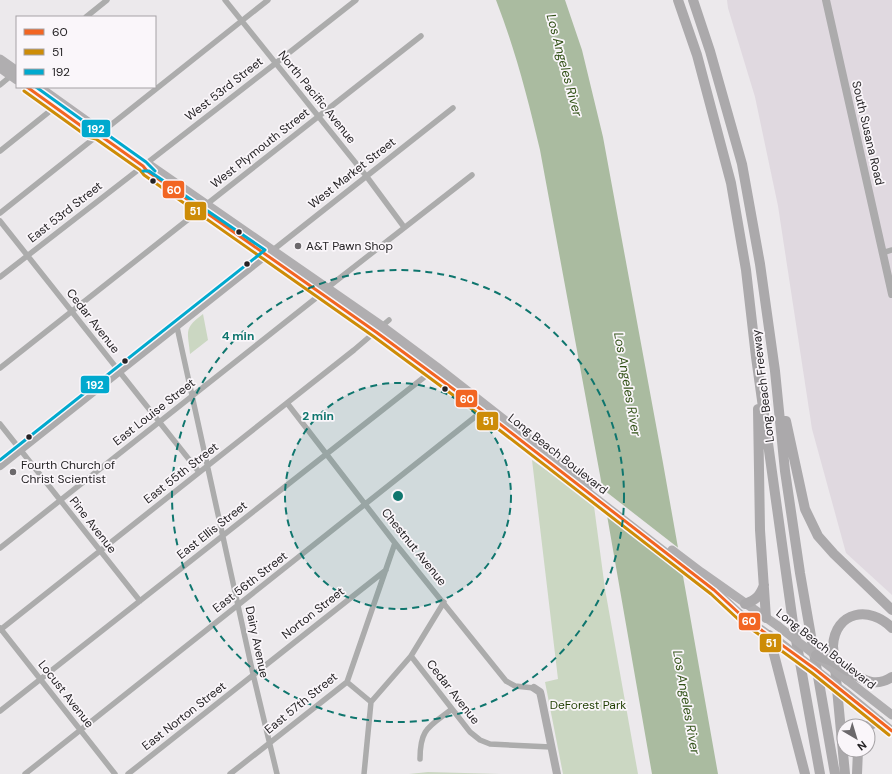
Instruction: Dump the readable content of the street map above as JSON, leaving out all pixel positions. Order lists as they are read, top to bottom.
{
  "streets": {
    "highway": ["Long Beach Freeway"],
    "main road": ["Long Beach Boulevard"],
    "street": [
      "West 53rd Street",
      "North Pacific Avenue",
      "South Susana Road",
      "West Plymouth Street",
      "West Market Street",
      "East 53rd Street",
      "Cedar Avenue",
      "East Louise Street",
      "East 55th Street",
      "Pine Avenue",
      "East Ellis Street",
      "Chestnut Avenue",
      "East 56th Street",
      "Norton Street",
      "Dairy Avenue",
      "Locust Avenue",
      "East 57th Street",
      "East Norton Street"
    ]
  },
  "crossings": [
    ["West 53rd Street", "North Pacific Avenue"],
    ["West 53rd Street", "East 53rd Street"],
    ["West 53rd Street", "Long Beach Boulevard"],
    ["North Pacific Avenue", "West Plymouth Street"],
    ["North Pacific Avenue", "West Market Street"],
    ["North Pacific Avenue", "East Louise Street"],
    ["West Plymouth Street", "Cedar Avenue"],
    ["West Plymouth Street", "Long Beach Boulevard"],
    ["West Market Street", "Long Beach Boulevard"],
    ["East 53rd Street", "Cedar Avenue"],
    ["East 53rd Street", "Long Beach Boulevard"],
    ["Cedar Avenue", "East Louise Street"],
    ["Cedar Avenue", "East 55th Street"],
    ["East Louise Street", "Long Beach Boulevard"],
    ["East Louise Street", "Pine Avenue"],
    ["East Louise Street", "Dairy Avenue"],
    ["Long Beach Boulevard", "East 55th Street"],
    ["Long Beach Boulevard", "East Ellis Street"],
    ["Long Beach Boulevard", "East 56th Street"],
    ["East 55th Street", "Pine Avenue"],
    ["East 55th Street", "Chestnut Avenue"],
    ["East 55th Street", "Dairy Avenue"],
    ["East 55th Street", "Locust Avenue"],
    ["Pine Avenue", "East Ellis Street"],
    ["East Ellis Street", "Chestnut Avenue"],
    ["East Ellis Street", "Dairy Avenue"],
    ["East Ellis Street", "Locust Avenue"],
    ["Chestnut Avenue", "East 56th Street"],
    ["Chestnut Avenue", "East 57th Street"],
    ["East 56th Street", "Dairy Avenue"],
    ["East 56th Street", "Locust Avenue"],
    ["Norton Street", "Dairy Avenue"],
    ["Norton Street", "East 57th Street"],
    ["Norton Street", "East Norton Street"],
    ["Dairy Avenue", "East 57th Street"],
    ["Dairy Avenue", "East Norton Street"]
  ],
  "water": ["Los Angeles River"],
  "parks": ["DeForest Park"],
  "places": ["A&T Pawn Shop", "Fourth Church of Christ Scientist"],
  "lines": ["transit line 60", "transit line 192", "transit line 51"],
  "legend": ["60", "51", "192"],
  "north": "bottom right",
  "rings": ["4 min", "2 min"]
}
